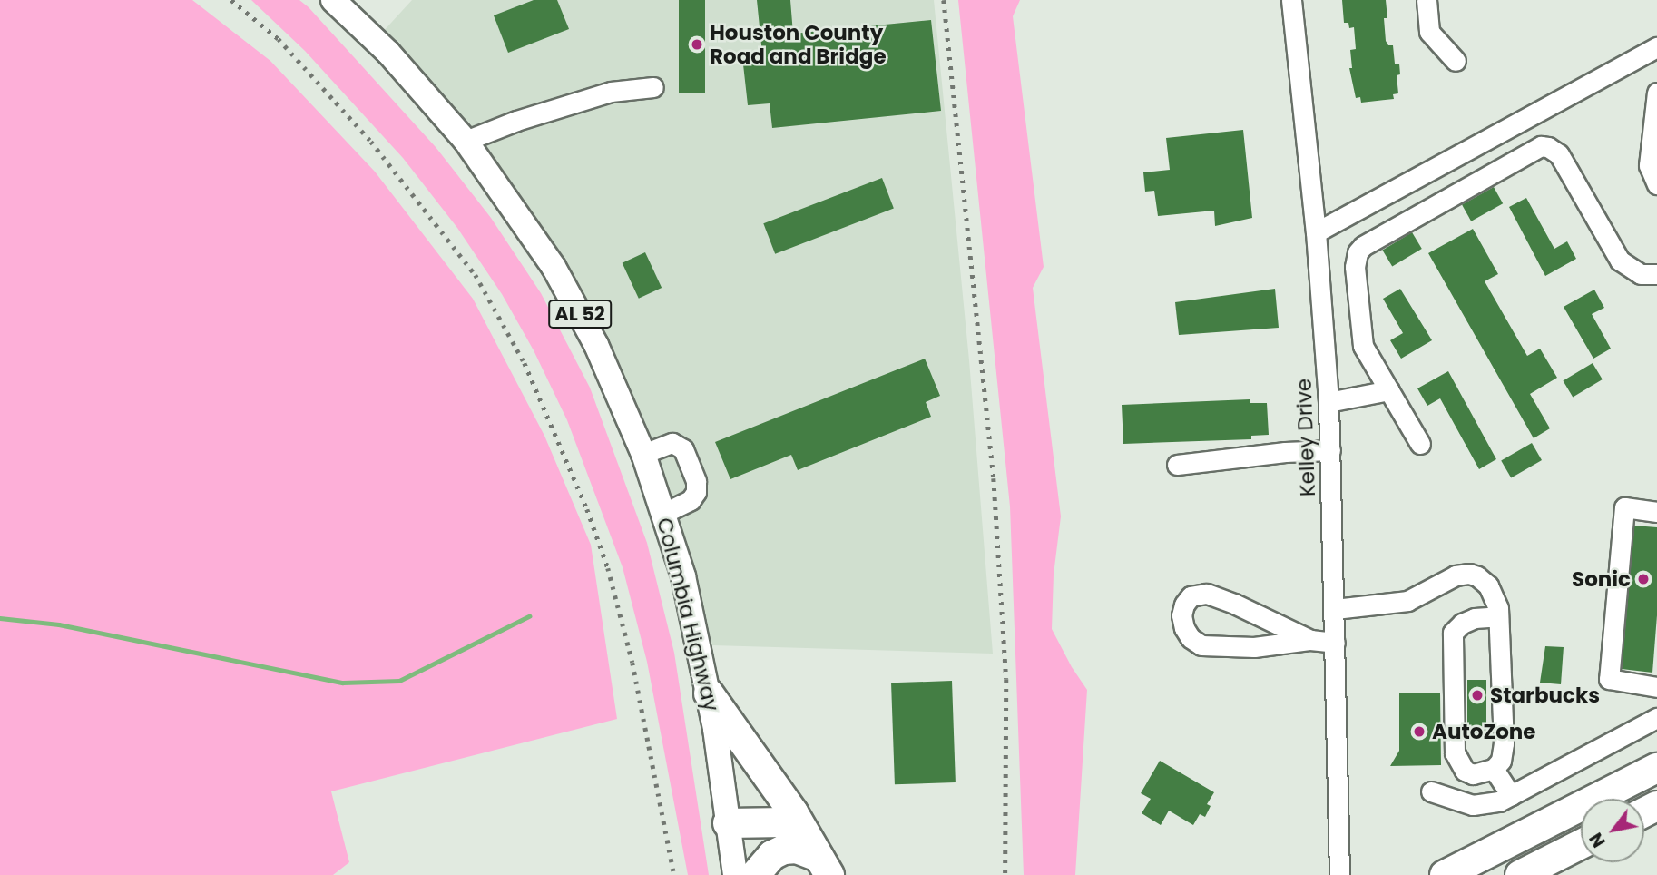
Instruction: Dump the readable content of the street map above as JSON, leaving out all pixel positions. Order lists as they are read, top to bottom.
{
  "streets": {
    "main road": ["AL 52", "Columbia Highway"],
    "street": ["Kelley Drive"]
  },
  "places": [
    "Houston County Road and Bridge",
    "Sonic",
    "Starbucks",
    "AutoZone"
  ],
  "north": "bottom left"
}
